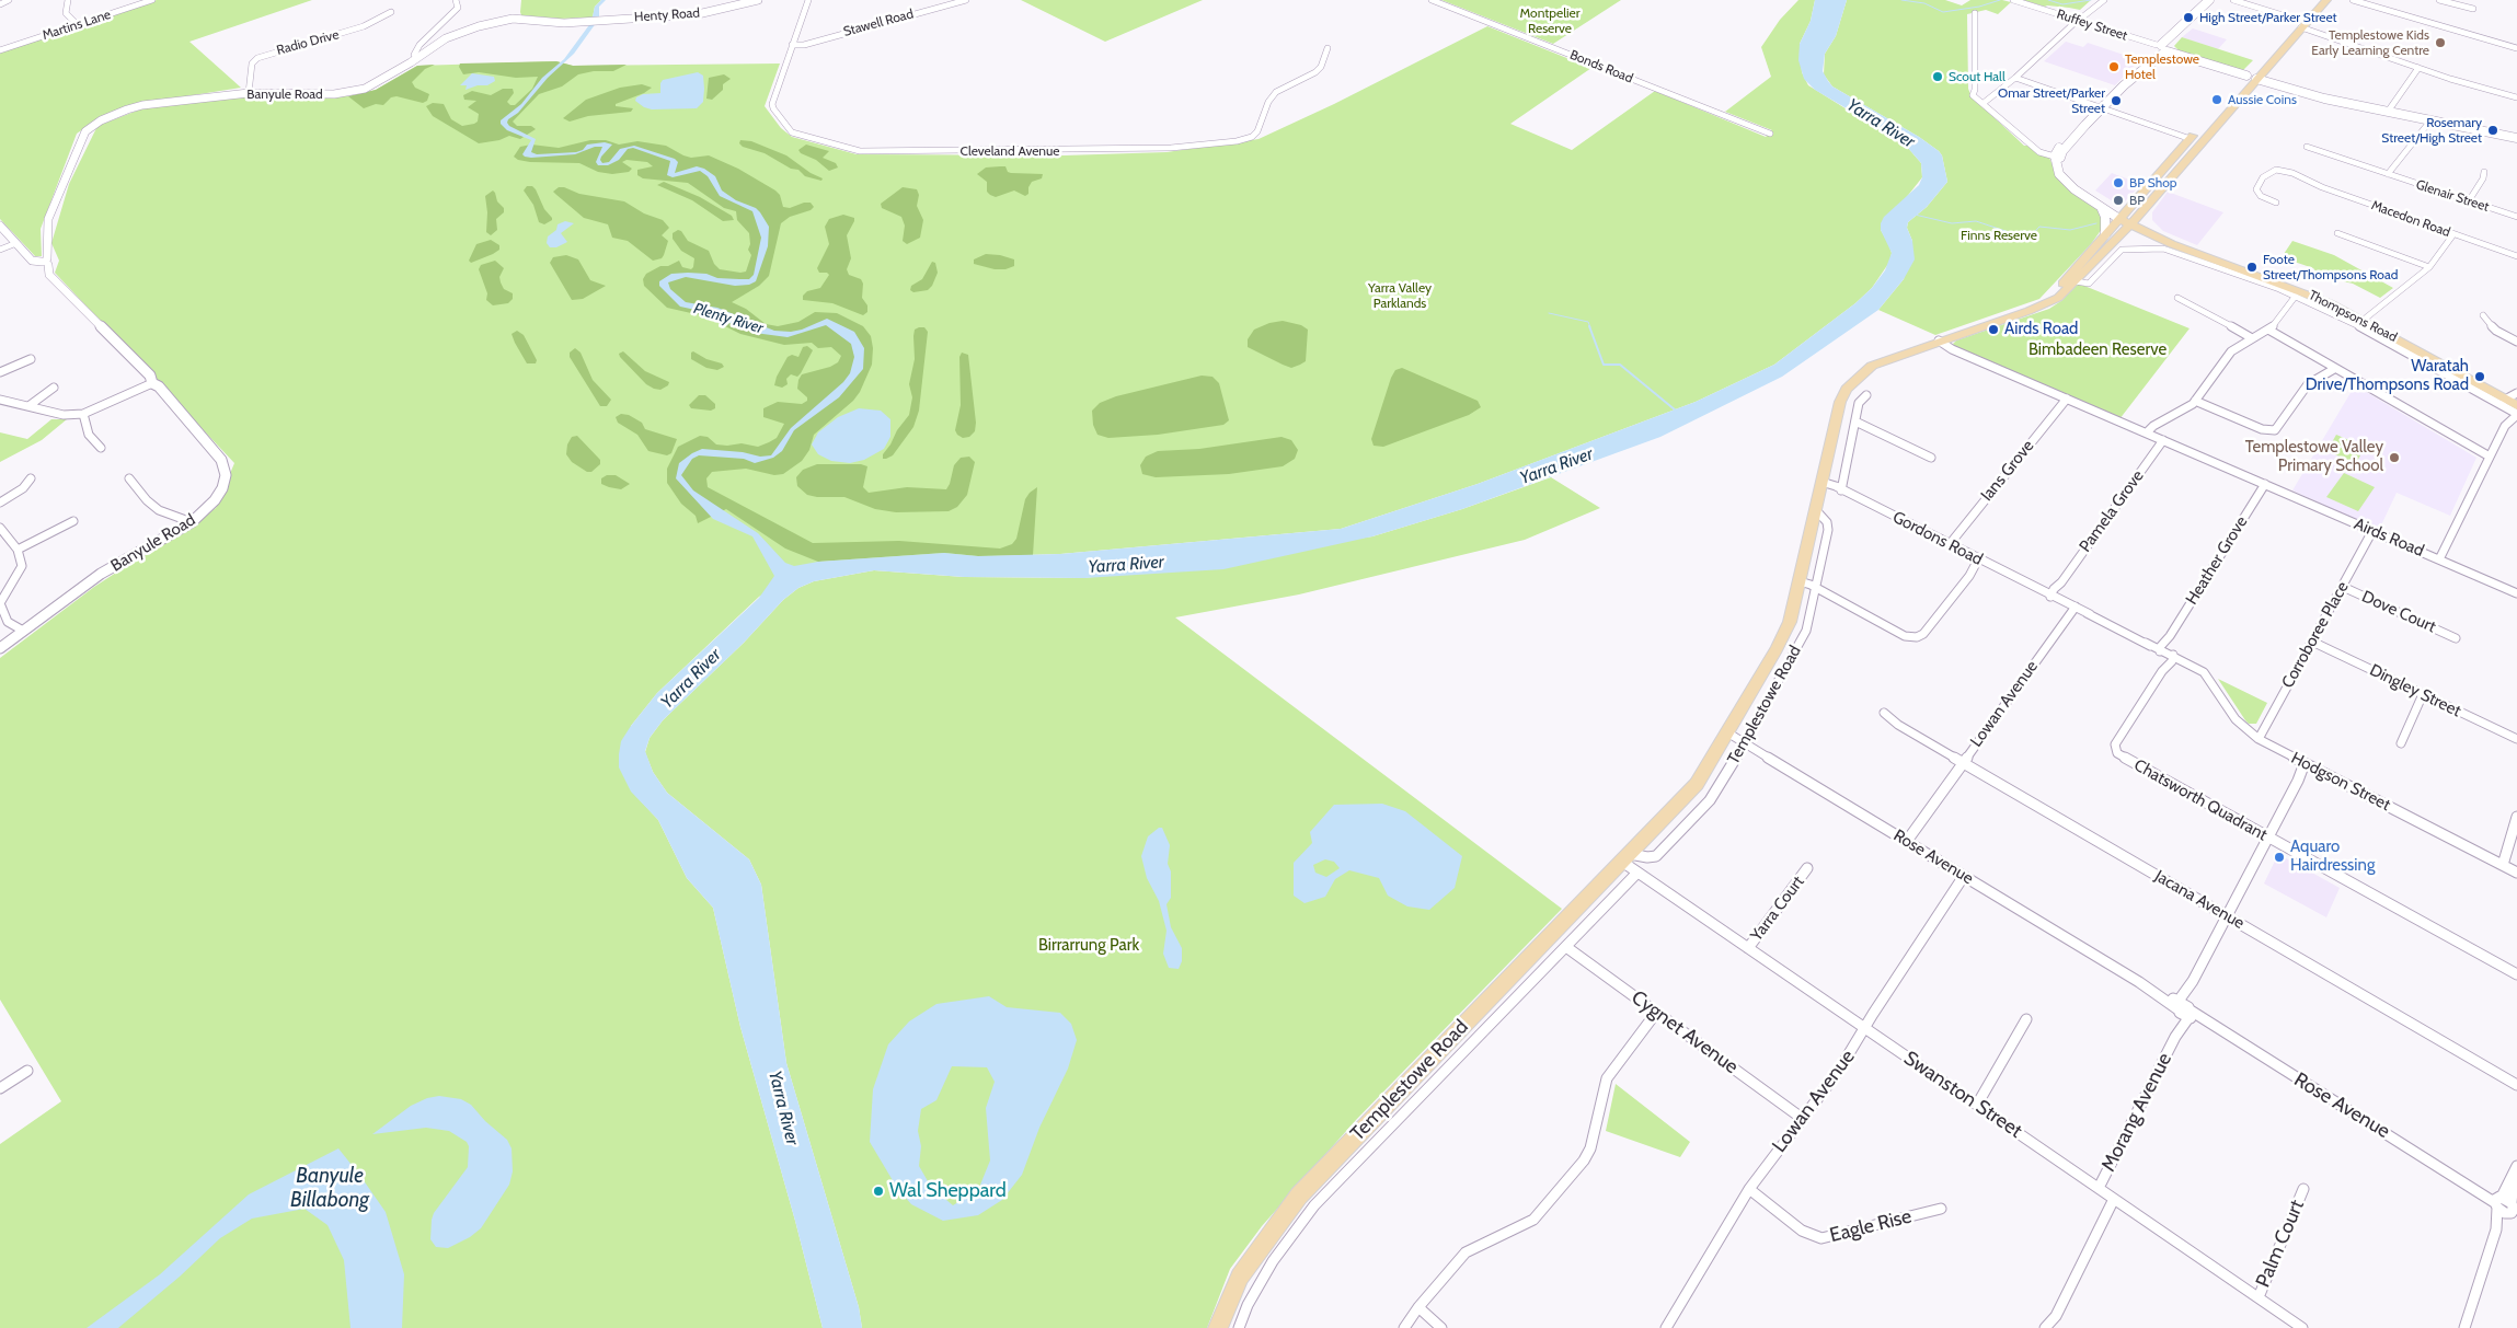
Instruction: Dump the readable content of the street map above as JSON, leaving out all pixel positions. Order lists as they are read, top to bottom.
{
  "streets": {
    "main road": ["Thompsons Road", "Templestowe Road"],
    "street": [
      "Henty Road",
      "Stawell Road",
      "Martins Lane",
      "Ruffey Street",
      "Radio Drive",
      "Bonds Road",
      "Banyule Road",
      "Cleveland Avenue",
      "Glenair Street",
      "Macedon Road",
      "Ians Grove",
      "Pamela Grove",
      "Airds Road",
      "Gordons Road",
      "Heather Grove",
      "Dove Court",
      "Corroboree Place",
      "Dingley Street",
      "Lowan Avenue",
      "Hodgson Street",
      "Chatsworth Quadrant",
      "Rose Avenue",
      "Jacana Avenue",
      "Yarra Court",
      "Cygnet Avenue",
      "Swanston Street",
      "Morang Avenue",
      "Eagle Rise",
      "Palm Court"
    ]
  },
  "crossings": [
    ["Henty Road", "Banyule Road"],
    ["Stawell Road", "Cleveland Avenue"],
    ["Radio Drive", "Banyule Road"],
    ["Thompsons Road", "Templestowe Road"],
    ["Ians Grove", "Airds Road"],
    ["Ians Grove", "Gordons Road"],
    ["Pamela Grove", "Airds Road"],
    ["Pamela Grove", "Gordons Road"],
    ["Airds Road", "Heather Grove"],
    ["Airds Road", "Corroboree Place"],
    ["Airds Road", "Templestowe Road"],
    ["Gordons Road", "Heather Grove"],
    ["Gordons Road", "Lowan Avenue"],
    ["Gordons Road", "Templestowe Road"],
    ["Gordons Road", "Hodgson Street"],
    ["Heather Grove", "Hodgson Street"],
    ["Dove Court", "Corroboree Place"],
    ["Corroboree Place", "Dingley Street"],
    ["Corroboree Place", "Hodgson Street"],
    ["Lowan Avenue", "Rose Avenue"],
    ["Lowan Avenue", "Jacana Avenue"],
    ["Lowan Avenue", "Cygnet Avenue"],
    ["Lowan Avenue", "Swanston Street"],
    ["Lowan Avenue", "Eagle Rise"],
    ["Templestowe Road", "Rose Avenue"],
    ["Templestowe Road", "Cygnet Avenue"],
    ["Templestowe Road", "Swanston Street"],
    ["Hodgson Street", "Chatsworth Quadrant"],
    ["Hodgson Street", "Morang Avenue"],
    ["Chatsworth Quadrant", "Morang Avenue"],
    ["Rose Avenue", "Morang Avenue"],
    ["Jacana Avenue", "Morang Avenue"],
    ["Yarra Court", "Swanston Street"],
    ["Swanston Street", "Morang Avenue"],
    ["Swanston Street", "Palm Court"]
  ],
  "water": ["Yarra River", "Plenty River", "Banyule Billabong"],
  "parks": [
    "Montpelier Reserve",
    "Finns Reserve",
    "Yarra Valley Parklands",
    "Bimbadeen Reserve",
    "Birrarrung Park"
  ],
  "places": [
    "High Street/Parker Street",
    "Templestowe Kids Early Learning Centre",
    "Templestowe Hotel",
    "Scout Hall",
    "Aussie Coins",
    "Omar Street/Parker Street",
    "Rosemary Street/High Street",
    "BP Shop",
    "BP",
    "Foote Street/Thompsons Road",
    "Airds Road",
    "Waratah Drive/Thompsons Road",
    "Templestowe Valley Primary School",
    "Aquaro Hairdressing",
    "Wal Sheppard"
  ]
}
